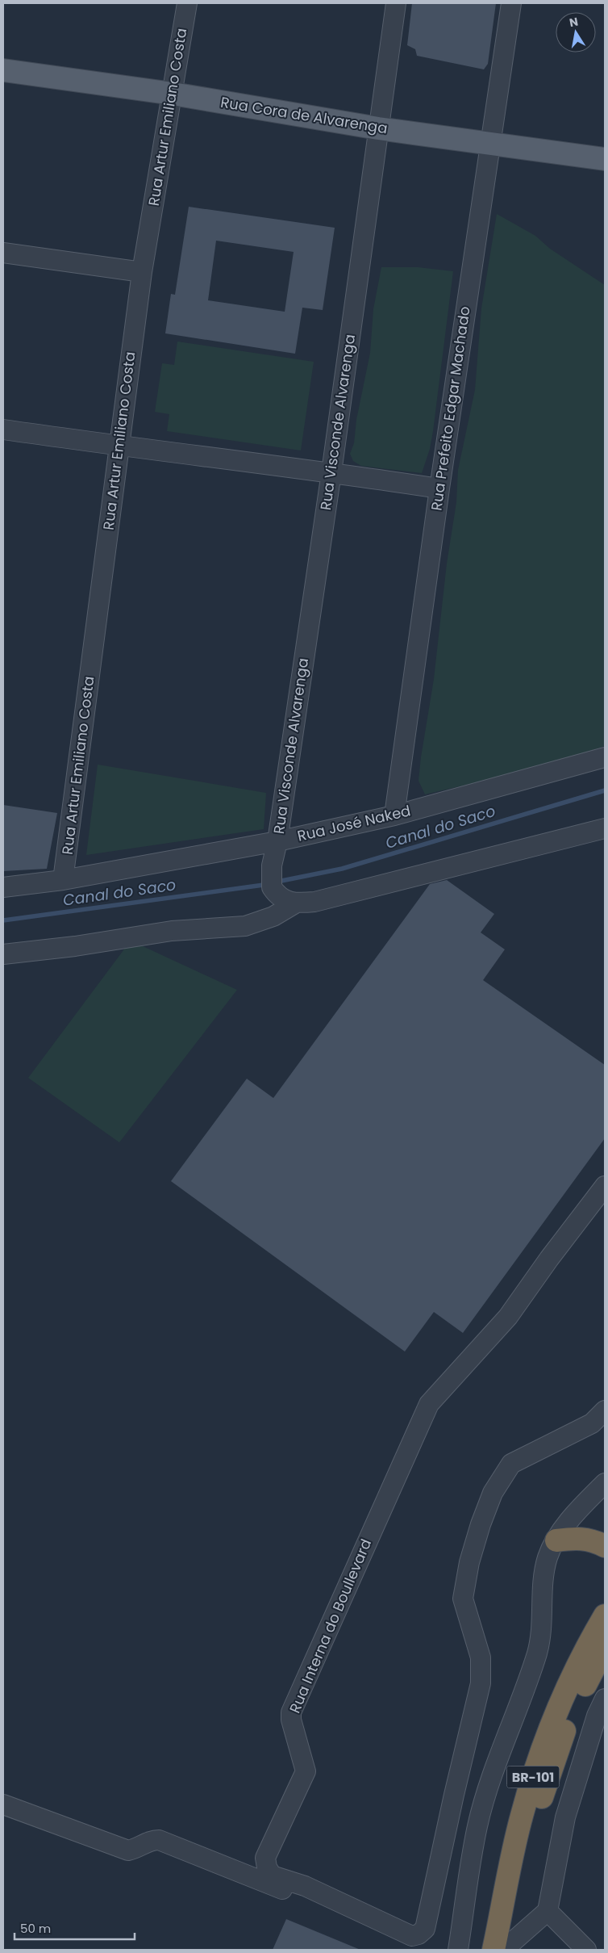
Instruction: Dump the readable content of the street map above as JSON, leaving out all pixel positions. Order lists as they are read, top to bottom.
{
  "streets": {
    "highway": ["BR-101"],
    "main road": ["Rua Cora de Alvarenga"],
    "street": [
      "Rua Artur Emiliano Costa",
      "Rua Prefeito Edgar Machado",
      "Rua Visconde Alvarenga",
      "Rua José Naked",
      "Rua Interna do Boullevard"
    ]
  },
  "crossings": [
    ["Rua Cora de Alvarenga", "Rua Artur Emiliano Costa"],
    ["Rua Cora de Alvarenga", "Rua Prefeito Edgar Machado"],
    ["Rua Cora de Alvarenga", "Rua Visconde Alvarenga"],
    ["Rua Artur Emiliano Costa", "Rua José Naked"],
    ["Rua Prefeito Edgar Machado", "Rua José Naked"],
    ["Rua Visconde Alvarenga", "Rua José Naked"]
  ],
  "water": ["Canal do Saco"],
  "scale_bar": "50 m",
  "north": "top"
}
